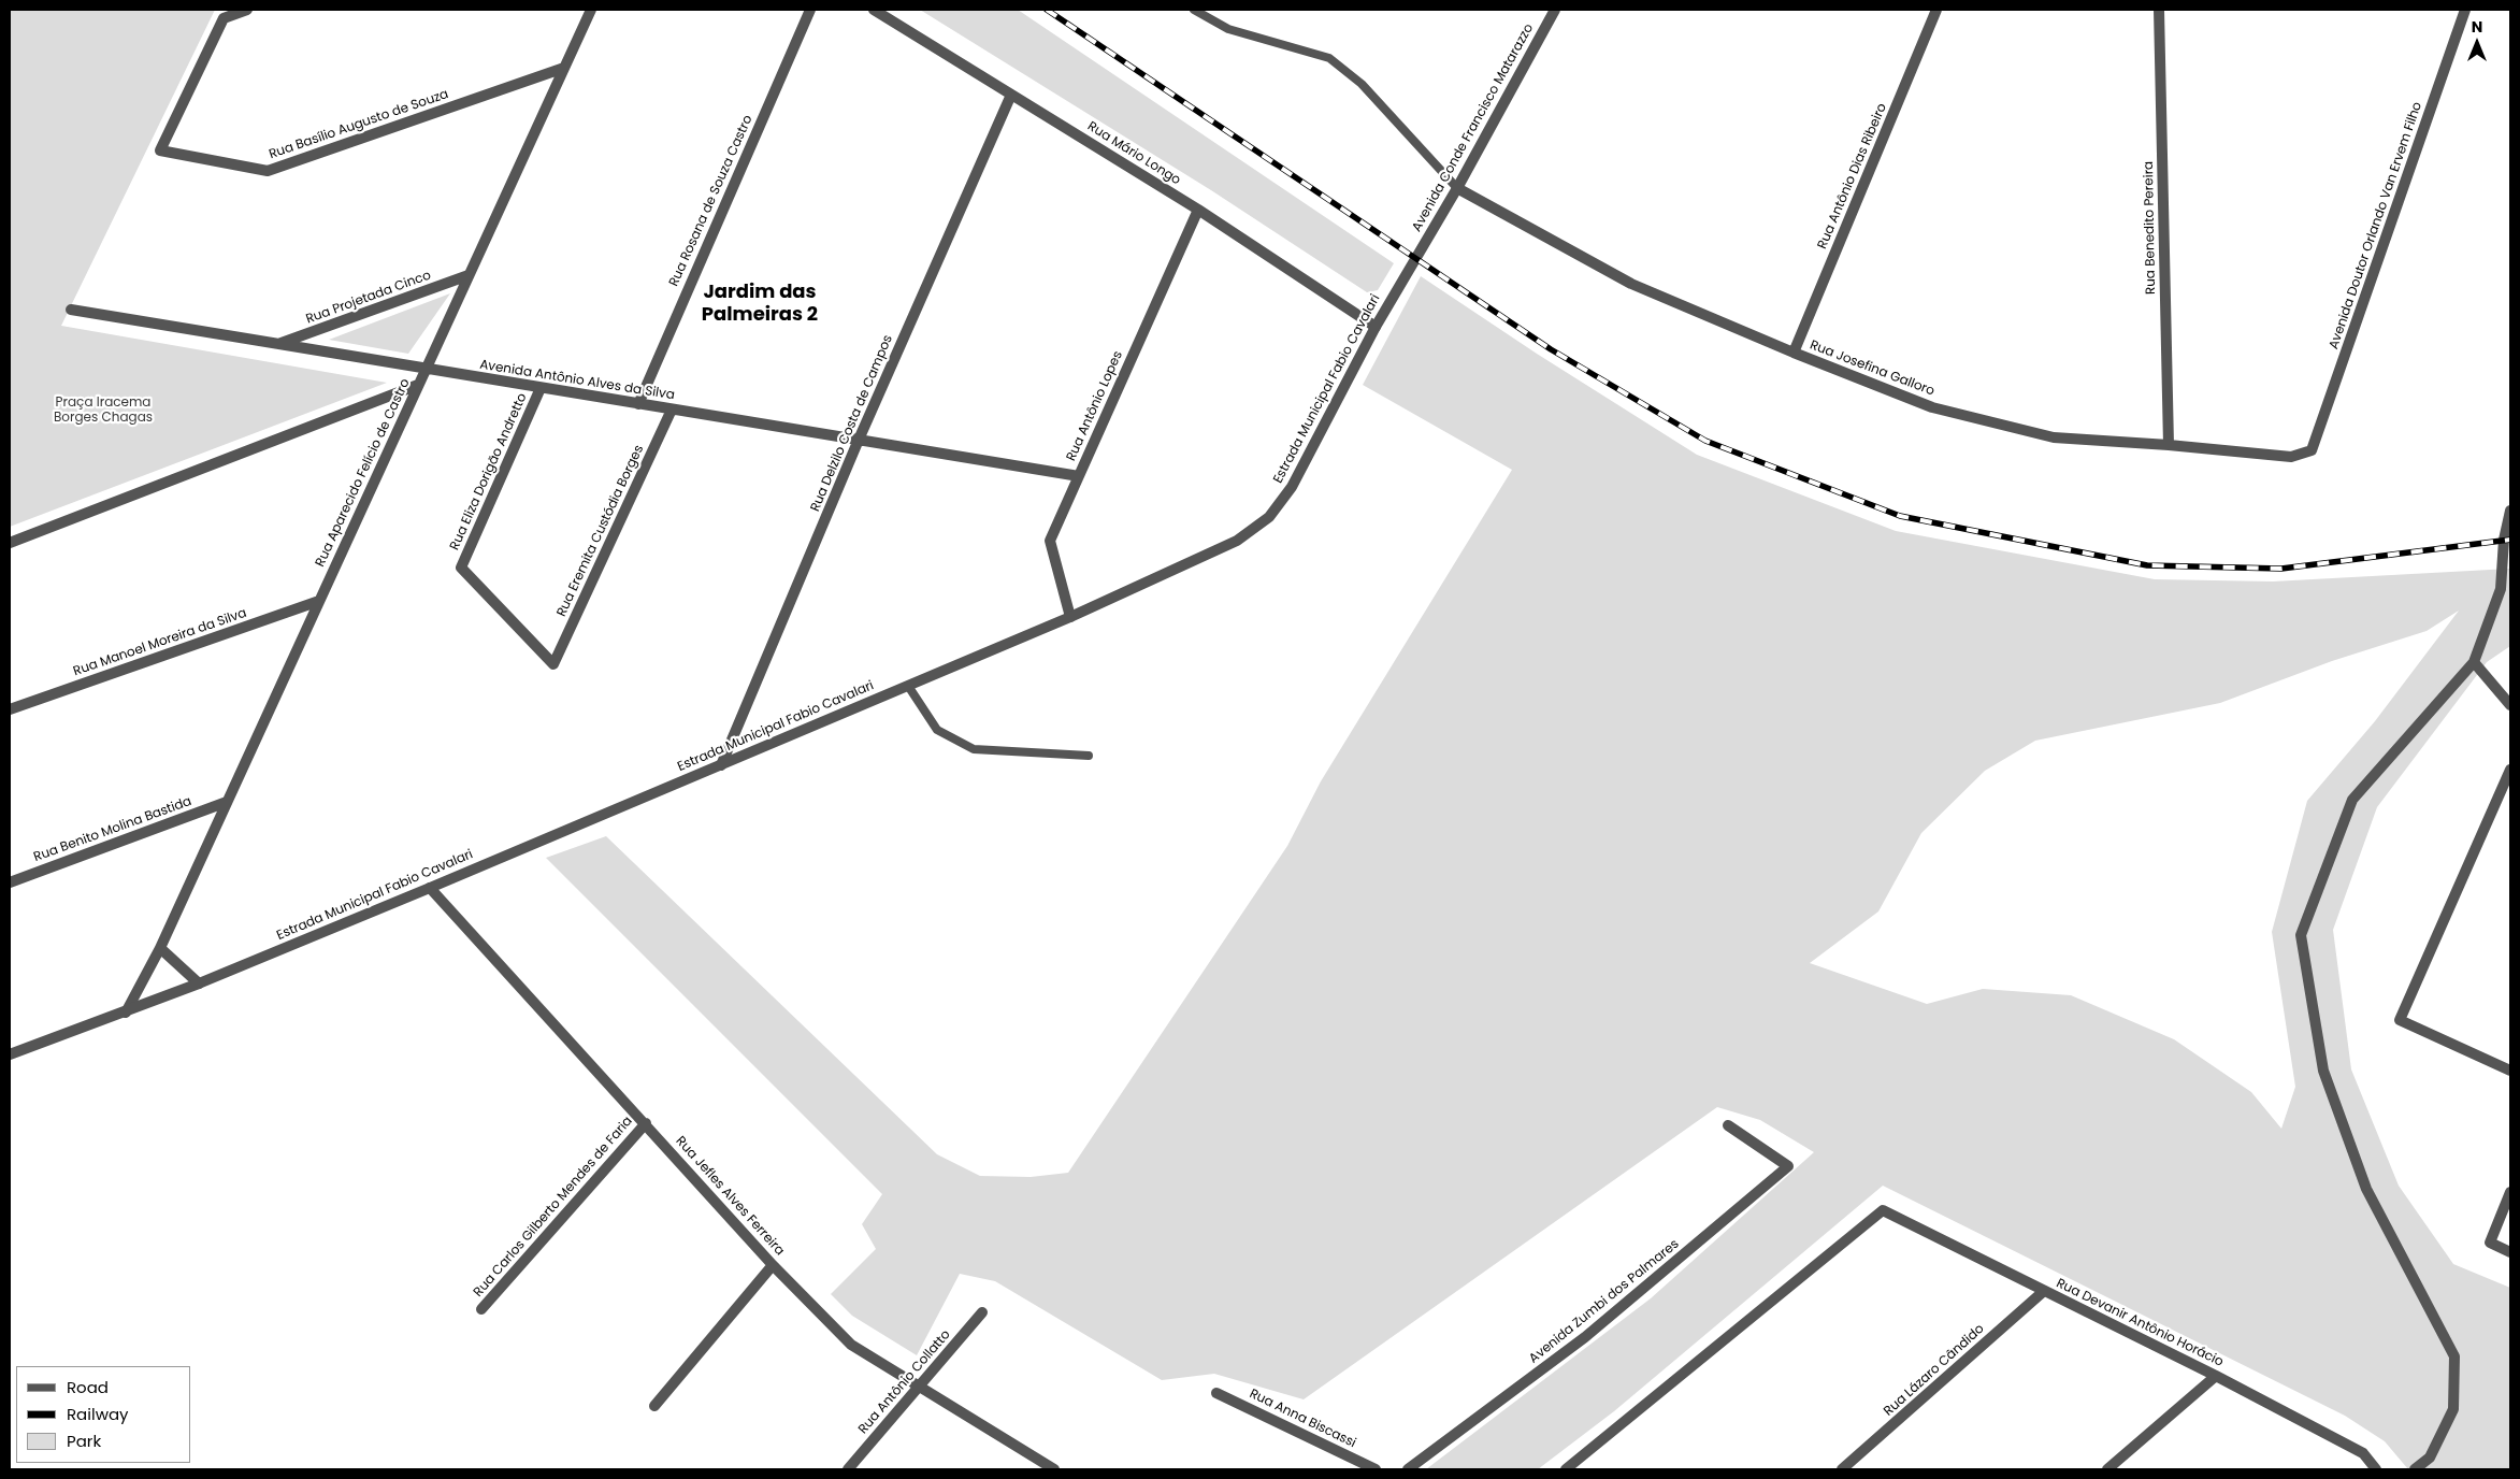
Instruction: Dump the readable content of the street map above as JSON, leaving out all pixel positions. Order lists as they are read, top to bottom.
{
  "streets": {
    "street": [
      "Rua Basílio Augusto de Souza",
      "Avenida Conde Francisco Matarazzo",
      "Rua Mário Longo",
      "Rua Antônio Dias Ribeiro",
      "Rua Rosana de Souza Castro",
      "Avenida Doutor Orlando Van Ervem Filho",
      "Rua Benedito Pereira",
      "Rua Projetada Cinco",
      "Rua Josefina Galloro",
      "Avenida Antônio Alves da Silva",
      "Estrada Municipal Fabio Cavalari",
      "Rua Antônio Lopes",
      "Rua Delzilo Costa de Campos",
      "Rua Eliza Dorigão Andretto",
      "Rua Aparecido Felício de Castro",
      "Rua Eremita Custódia Borges",
      "Rua Manoel Moreira da Silva",
      "Rua Benito Molina Bastida",
      "Rua Jefles Alves Ferreira",
      "Rua Carlos Gilberto Mendes de Faria",
      "Avenida Zumbi dos Palmares",
      "Rua Devanir Antônio Horácio",
      "Rua Lázaro Cândido",
      "Rua Antônio Collatto",
      "Rua Anna Biscassi"
    ]
  },
  "crossings": [
    ["Rua Basílio Augusto de Souza", "Rua Aparecido Felício de Castro"],
    ["Avenida Conde Francisco Matarazzo", "Rua Josefina Galloro"],
    ["Avenida Conde Francisco Matarazzo", "Estrada Municipal Fabio Cavalari"],
    ["Rua Mário Longo", "Estrada Municipal Fabio Cavalari"],
    ["Rua Mário Longo", "Rua Antônio Lopes"],
    ["Rua Mário Longo", "Rua Delzilo Costa de Campos"],
    ["Rua Antônio Dias Ribeiro", "Rua Josefina Galloro"],
    ["Rua Rosana de Souza Castro", "Avenida Antônio Alves da Silva"],
    ["Avenida Doutor Orlando Van Ervem Filho", "Rua Josefina Galloro"],
    ["Rua Benedito Pereira", "Rua Josefina Galloro"],
    ["Rua Projetada Cinco", "Avenida Antônio Alves da Silva"],
    ["Rua Projetada Cinco", "Rua Aparecido Felício de Castro"],
    ["Avenida Antônio Alves da Silva", "Rua Antônio Lopes"],
    ["Avenida Antônio Alves da Silva", "Rua Delzilo Costa de Campos"],
    ["Avenida Antônio Alves da Silva", "Rua Eliza Dorigão Andretto"],
    ["Avenida Antônio Alves da Silva", "Rua Aparecido Felício de Castro"],
    ["Avenida Antônio Alves da Silva", "Rua Eremita Custódia Borges"],
    ["Estrada Municipal Fabio Cavalari", "Rua Antônio Lopes"],
    ["Estrada Municipal Fabio Cavalari", "Rua Delzilo Costa de Campos"],
    ["Estrada Municipal Fabio Cavalari", "Rua Aparecido Felício de Castro"],
    ["Estrada Municipal Fabio Cavalari", "Rua Jefles Alves Ferreira"],
    ["Rua Eliza Dorigão Andretto", "Rua Eremita Custódia Borges"],
    ["Rua Aparecido Felício de Castro", "Rua Manoel Moreira da Silva"],
    ["Rua Aparecido Felício de Castro", "Rua Benito Molina Bastida"],
    ["Rua Jefles Alves Ferreira", "Rua Carlos Gilberto Mendes de Faria"],
    ["Rua Jefles Alves Ferreira", "Rua Antônio Collatto"],
    ["Rua Devanir Antônio Horácio", "Rua Lázaro Cândido"]
  ],
  "districts": ["Jardim das Palmeiras 2"],
  "parks": ["Praça Iracema Borges Chagas"],
  "legend": ["Road", "Railway", "Park"],
  "north": "top"
}
